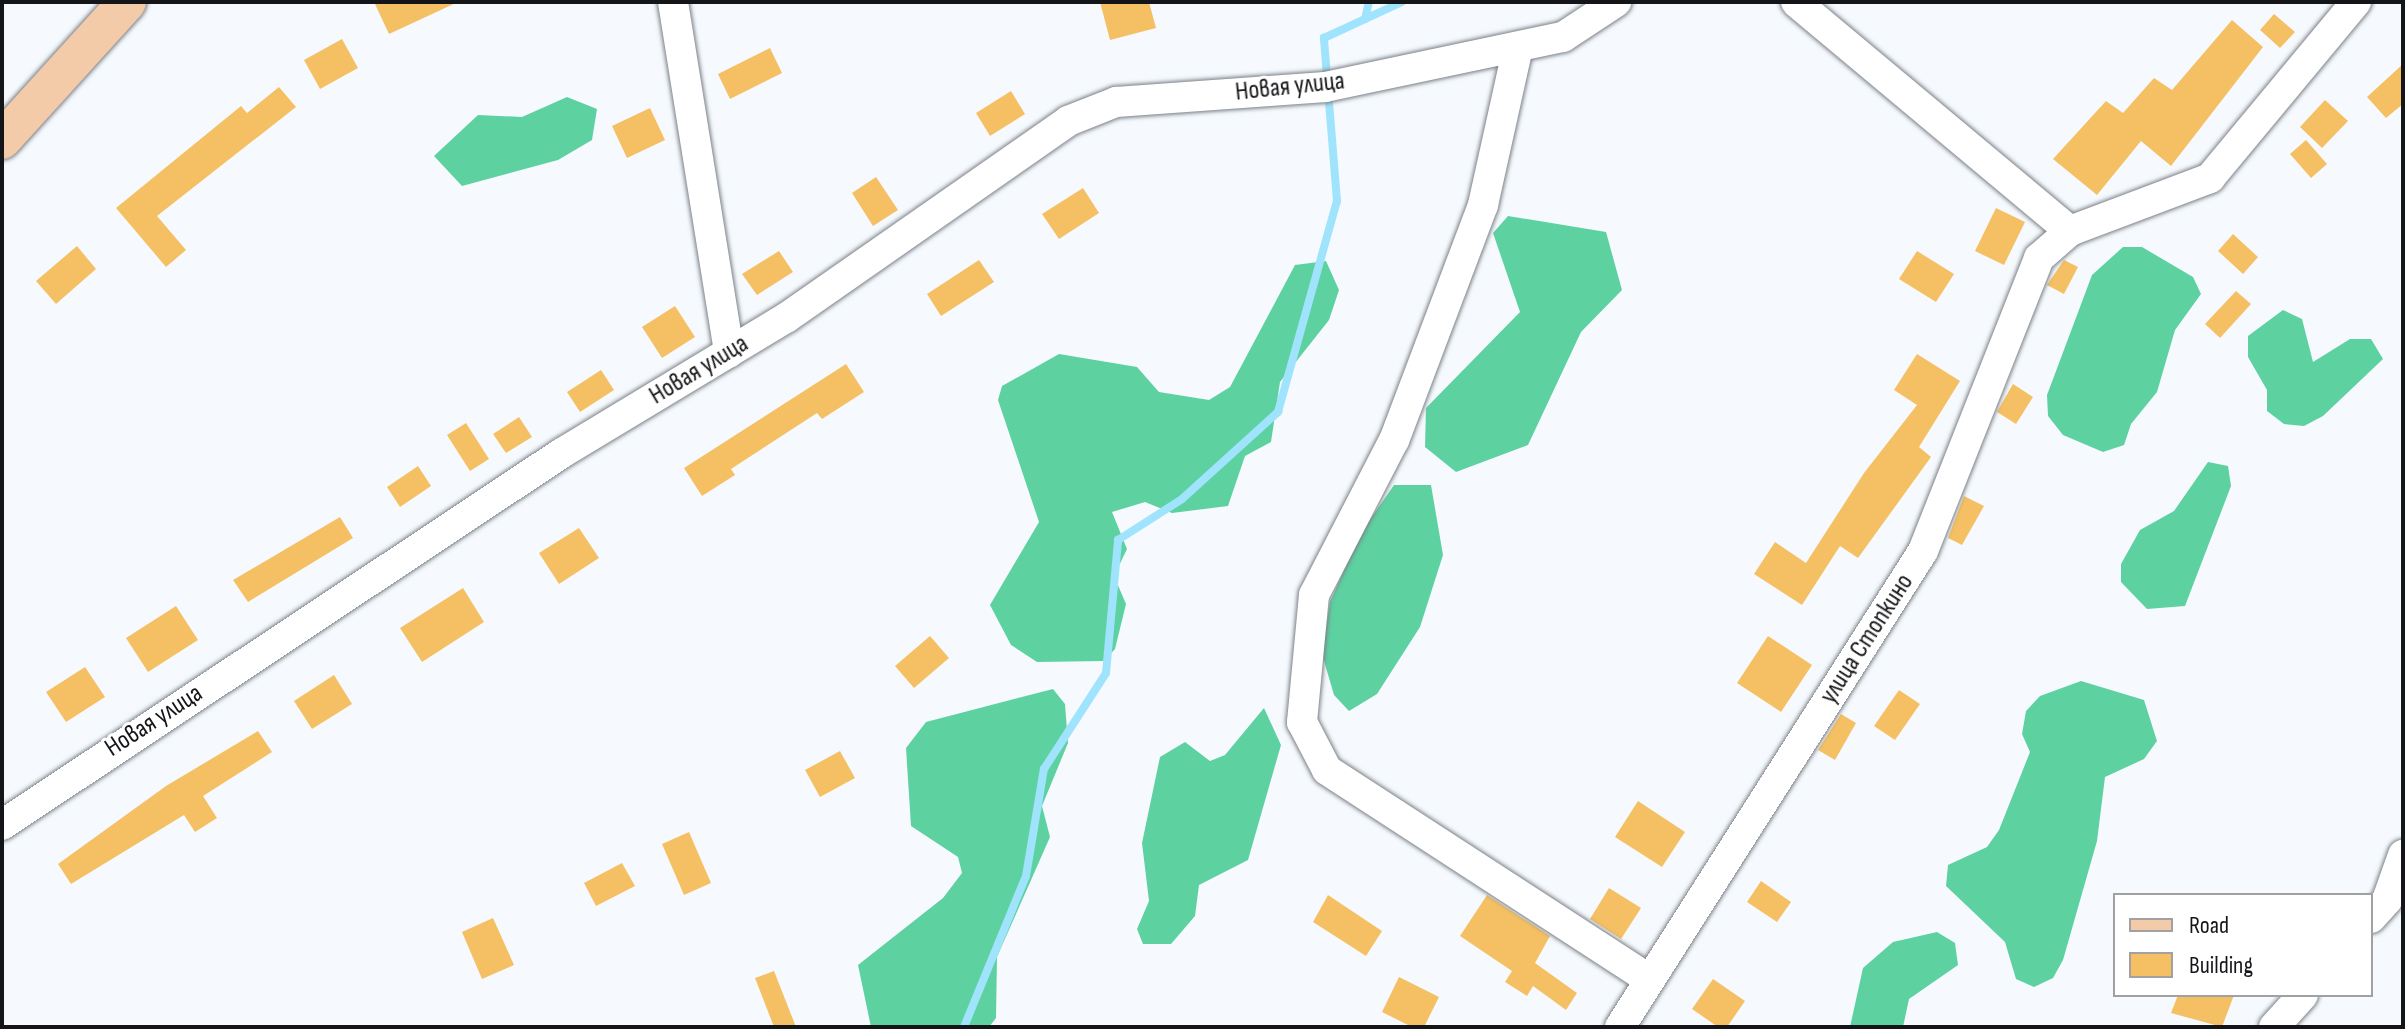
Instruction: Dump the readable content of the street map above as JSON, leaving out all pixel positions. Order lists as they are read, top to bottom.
{
  "streets": {
    "street": ["Новая улица", "улица Стопкино"]
  },
  "legend": ["Road", "Building"]
}
